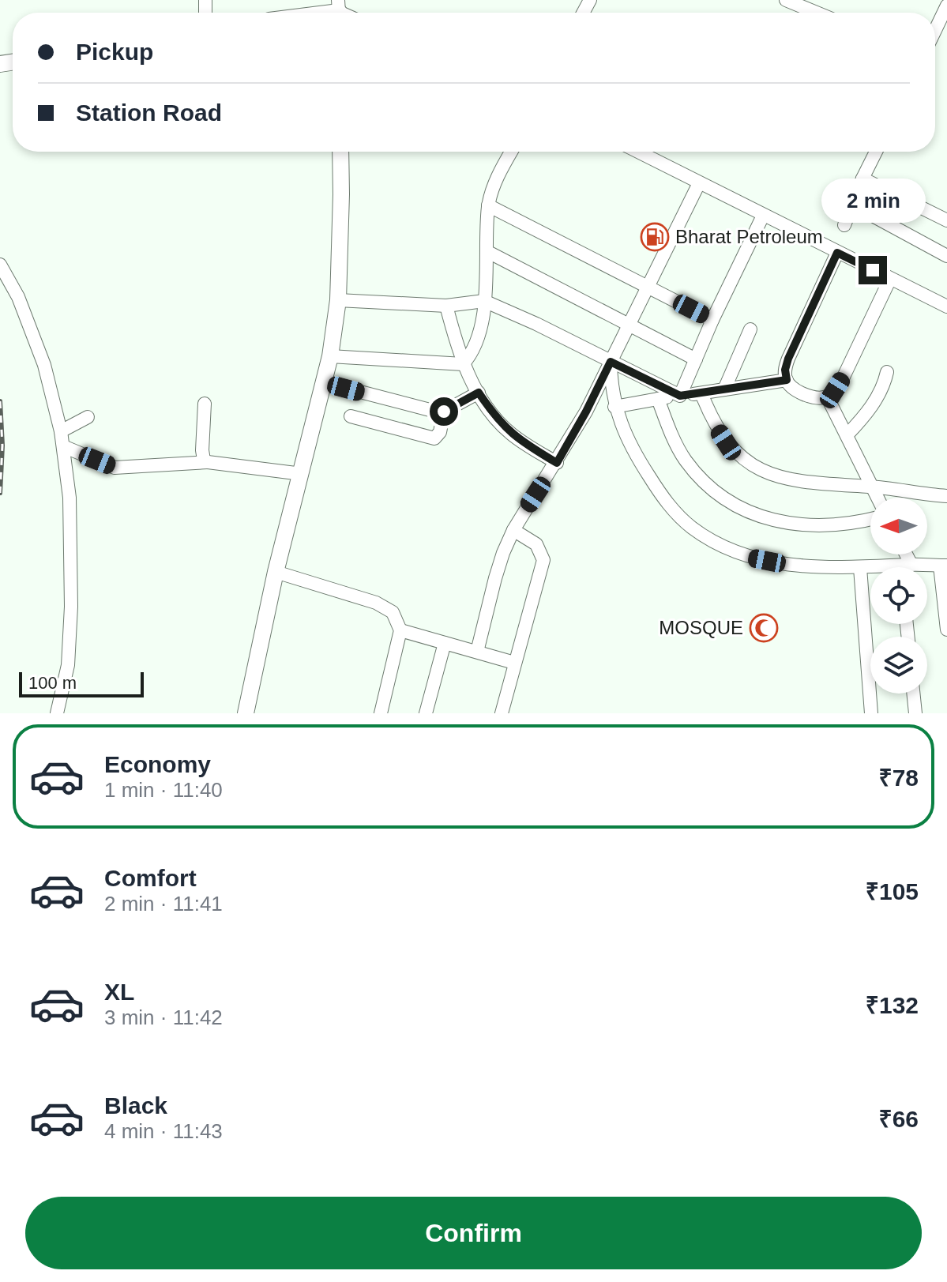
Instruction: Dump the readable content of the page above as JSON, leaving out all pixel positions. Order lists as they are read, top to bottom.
{
  "places": {
    "fuel station": ["Bharat Petroleum"],
    "mosque": ["MOSQUE"]
  },
  "scale_bar": "100 m",
  "north": "left",
  "page": {
    "banner": ["Pickup", "Station Road"],
    "bubble": "2 min",
    "scale": "100 m",
    "list": [
      {
        "name": "Economy",
        "note": "1 min · 11:40",
        "value": "₹78"
      },
      {
        "name": "Comfort",
        "note": "2 min · 11:41",
        "value": "₹105"
      },
      {
        "name": "XL",
        "note": "3 min · 11:42",
        "value": "₹132"
      },
      {
        "name": "Black",
        "note": "4 min · 11:43",
        "value": "₹66"
      }
    ],
    "buttons": "Confirm"
  }
}
